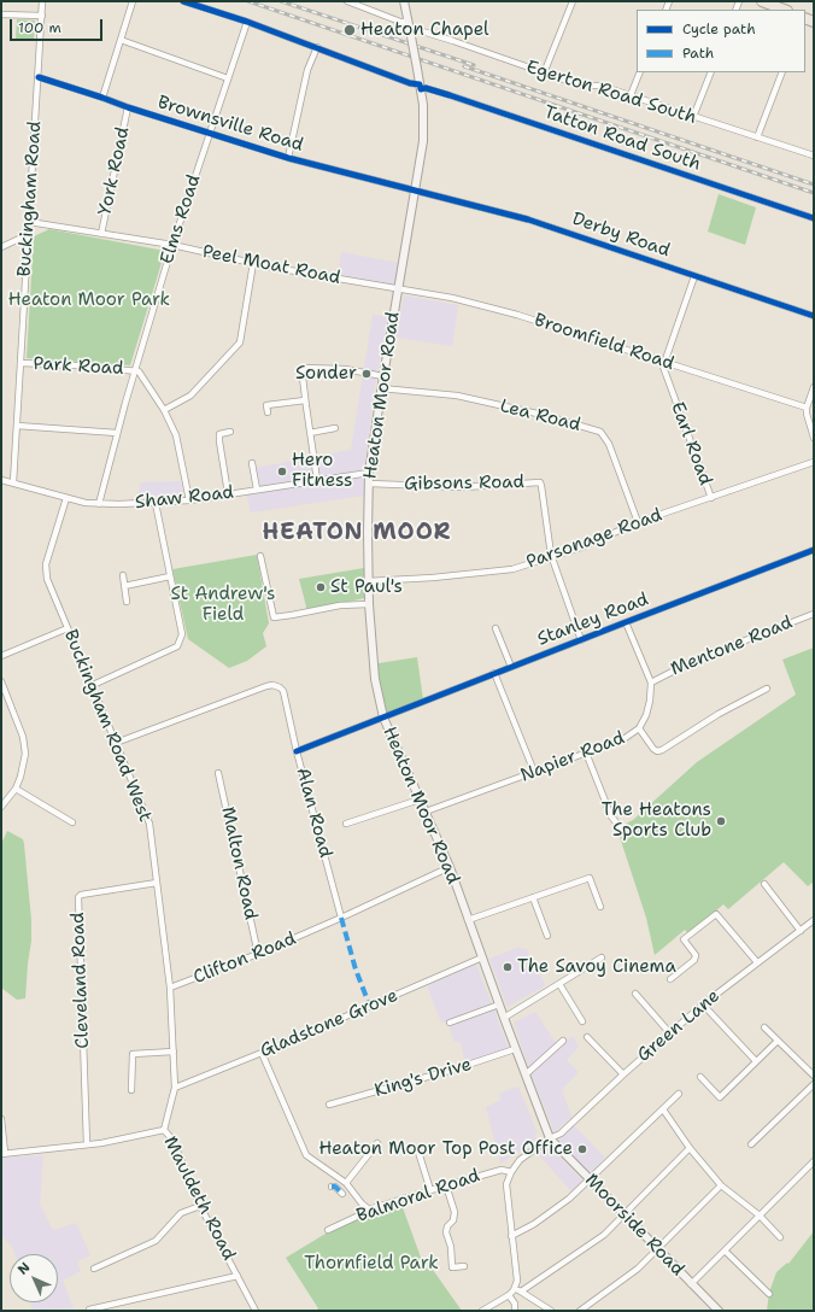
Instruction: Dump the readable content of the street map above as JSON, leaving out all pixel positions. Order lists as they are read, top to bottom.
{
  "streets": {
    "main road": ["Heaton Moor Road", "Moorside Road"],
    "street": [
      "Egerton Road South",
      "Brownsville Road",
      "Tatton Road South",
      "York Road",
      "Buckingham Road",
      "Elms Road",
      "Derby Road",
      "Peel Moat Road",
      "Broomfield Road",
      "Park Road",
      "Lea Road",
      "Earl Road",
      "Gibsons Road",
      "Shaw Road",
      "Parsonage Road",
      "Stanley Road",
      "Mentone Road",
      "Buckingham Road West",
      "Napier Road",
      "Alan Road",
      "Malton Road",
      "Clifton Road",
      "Cleveland Road",
      "Gladstone Grove",
      "Green Lane",
      "King's Drive",
      "Balmoral Road",
      "Mauldeth Road"
    ]
  },
  "crossings": [
    ["Egerton Road South", "Heaton Moor Road"],
    ["Brownsville Road", "York Road"],
    ["Brownsville Road", "Buckingham Road"],
    ["Brownsville Road", "Elms Road"],
    ["Brownsville Road", "Derby Road"],
    ["Brownsville Road", "Heaton Moor Road"],
    ["Tatton Road South", "Elms Road"],
    ["Tatton Road South", "Heaton Moor Road"],
    ["York Road", "Peel Moat Road"],
    ["Buckingham Road", "Peel Moat Road"],
    ["Buckingham Road", "Park Road"],
    ["Buckingham Road", "Shaw Road"],
    ["Elms Road", "Peel Moat Road"],
    ["Elms Road", "Park Road"],
    ["Elms Road", "Shaw Road"],
    ["Derby Road", "Heaton Moor Road"],
    ["Peel Moat Road", "Broomfield Road"],
    ["Peel Moat Road", "Heaton Moor Road"],
    ["Broomfield Road", "Heaton Moor Road"],
    ["Broomfield Road", "Earl Road"],
    ["Heaton Moor Road", "Lea Road"],
    ["Heaton Moor Road", "Gibsons Road"],
    ["Heaton Moor Road", "Shaw Road"],
    ["Heaton Moor Road", "Parsonage Road"],
    ["Heaton Moor Road", "Stanley Road"],
    ["Heaton Moor Road", "Napier Road"],
    ["Heaton Moor Road", "Clifton Road"],
    ["Heaton Moor Road", "Gladstone Grove"],
    ["Heaton Moor Road", "Green Lane"],
    ["Heaton Moor Road", "King's Drive"],
    ["Heaton Moor Road", "Moorside Road"],
    ["Lea Road", "Parsonage Road"],
    ["Earl Road", "Parsonage Road"],
    ["Gibsons Road", "Parsonage Road"],
    ["Shaw Road", "Buckingham Road West"],
    ["Stanley Road", "Napier Road"],
    ["Stanley Road", "Alan Road"],
    ["Mentone Road", "Napier Road"],
    ["Buckingham Road West", "Alan Road"],
    ["Buckingham Road West", "Clifton Road"],
    ["Buckingham Road West", "Cleveland Road"],
    ["Alan Road", "Clifton Road"],
    ["Malton Road", "Clifton Road"],
    ["Clifton Road", "Gladstone Grove"],
    ["Clifton Road", "Mauldeth Road"],
    ["Cleveland Road", "Mauldeth Road"],
    ["Green Lane", "Balmoral Road"],
    ["Green Lane", "Moorside Road"]
  ],
  "districts": ["HEATON MOOR"],
  "parks": ["Heaton Moor Park", "St Andrew's Field", "Thornfield Park"],
  "places": [
    "Heaton Chapel",
    "Sonder",
    "Hero Fitness",
    "St Paul's",
    "The Heatons Sports Club",
    "The Savoy Cinema",
    "Heaton Moor Top Post Office"
  ],
  "legend": ["Cycle path", "Path"],
  "scale_bar": "100 m",
  "north": "top left"
}
